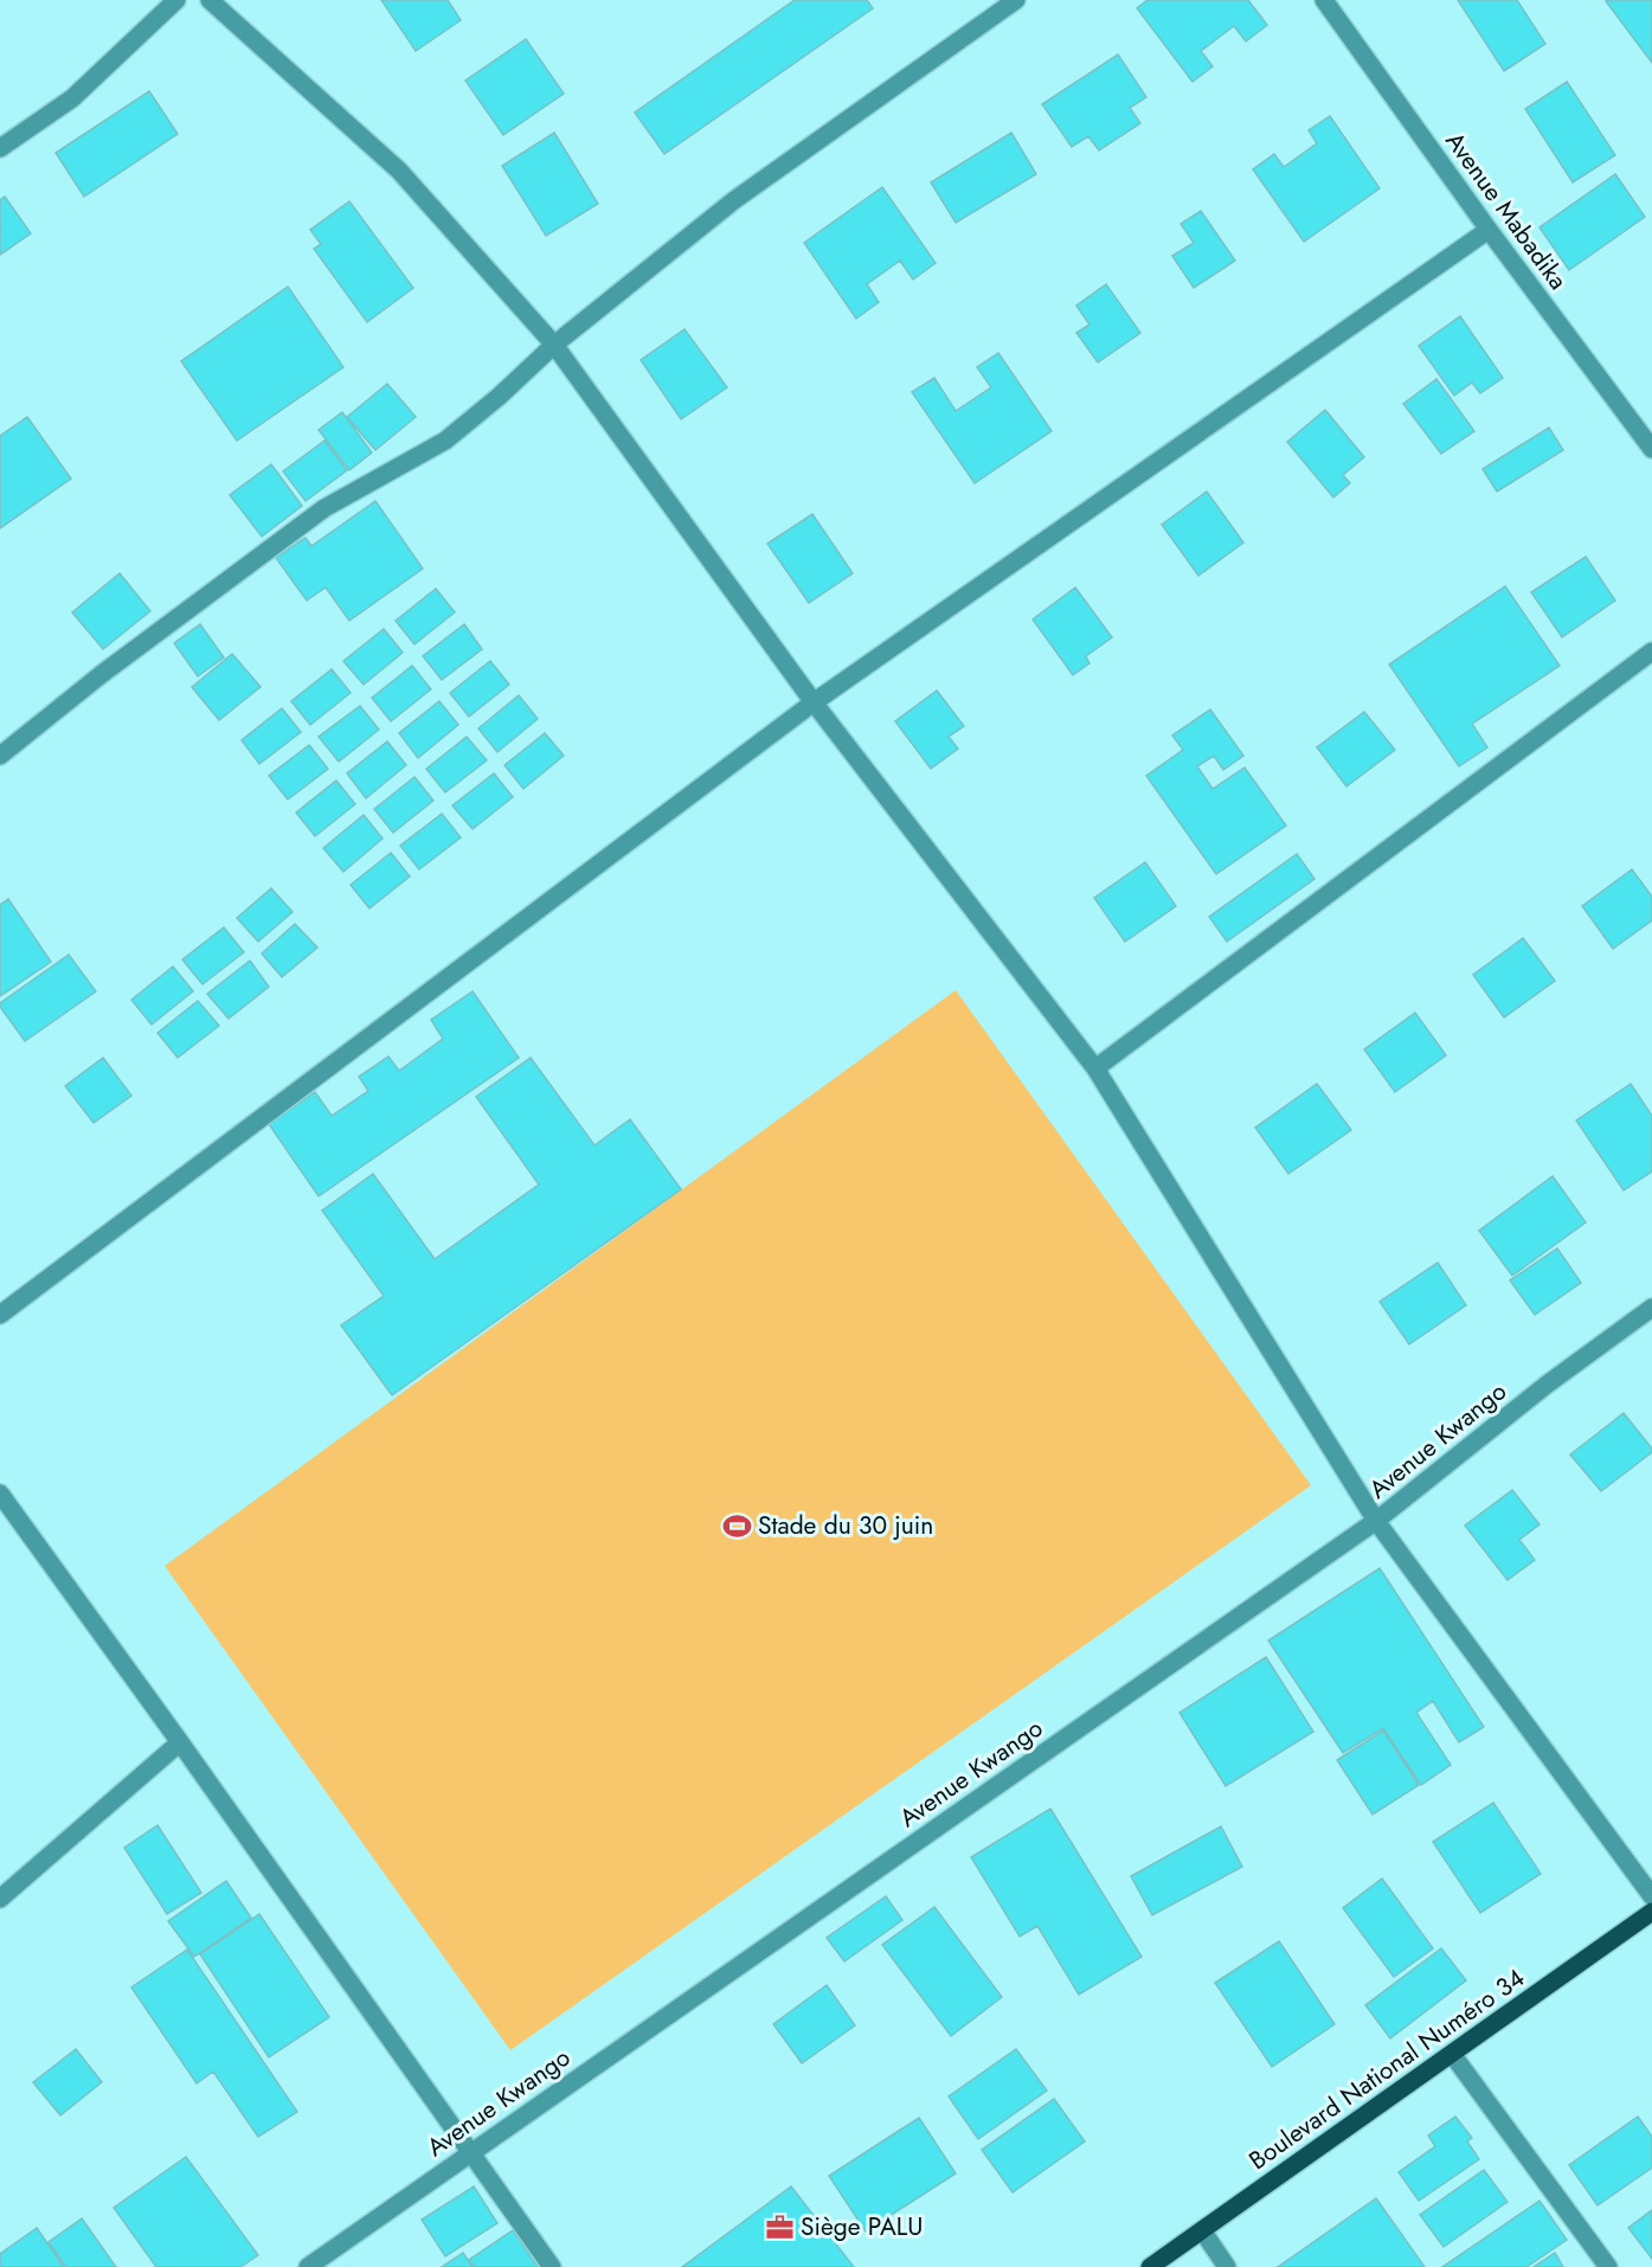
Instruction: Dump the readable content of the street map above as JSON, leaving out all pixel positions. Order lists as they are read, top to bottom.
{
  "streets": {
    "main road": ["Boulevard National Numéro 34"],
    "street": ["Avenue Mabadika", "Avenue Kwango"]
  },
  "places": {
    "sports": ["Stade du 30 juin"],
    "office": ["Siège PALU"]
  }
}
